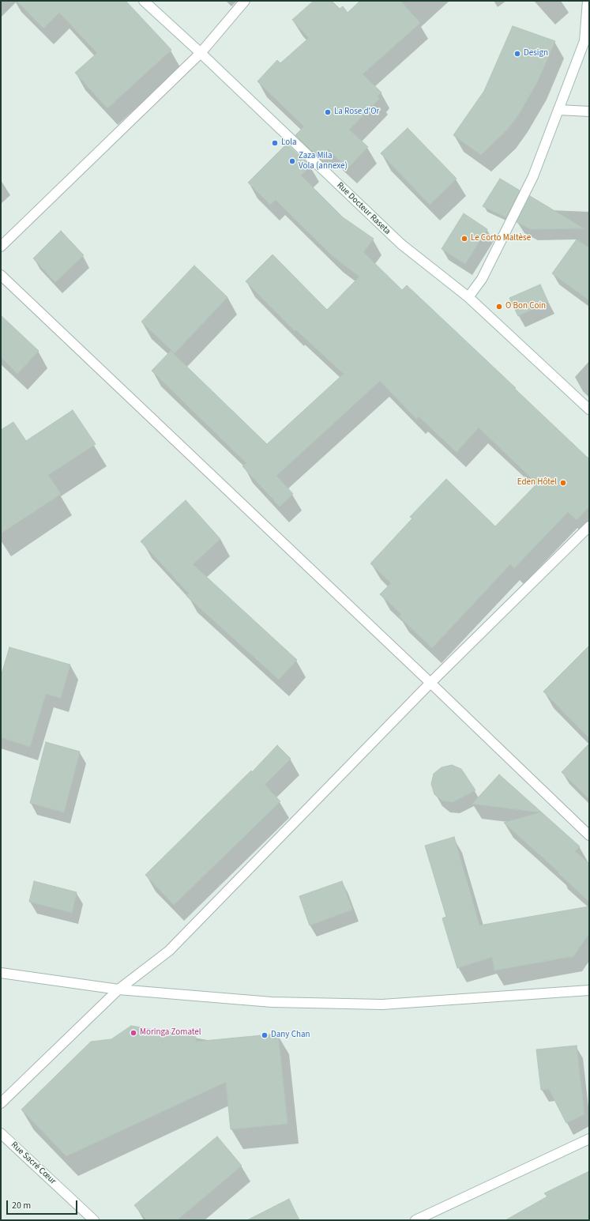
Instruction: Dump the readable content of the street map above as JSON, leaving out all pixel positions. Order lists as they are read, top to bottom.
{
  "streets": {
    "street": ["Rue Docteur Raseta", "Rue Sacré Cœur"]
  },
  "places": [
    "Design",
    "La Rose d'Or",
    "Lola",
    "Zaza Mila Vola (annexe)",
    "Le Corto Maltèse",
    "O Bon Coin",
    "Eden Hôtel",
    "Moringa Zomatel",
    "Dany Chan"
  ],
  "scale_bar": "20 m"
}
